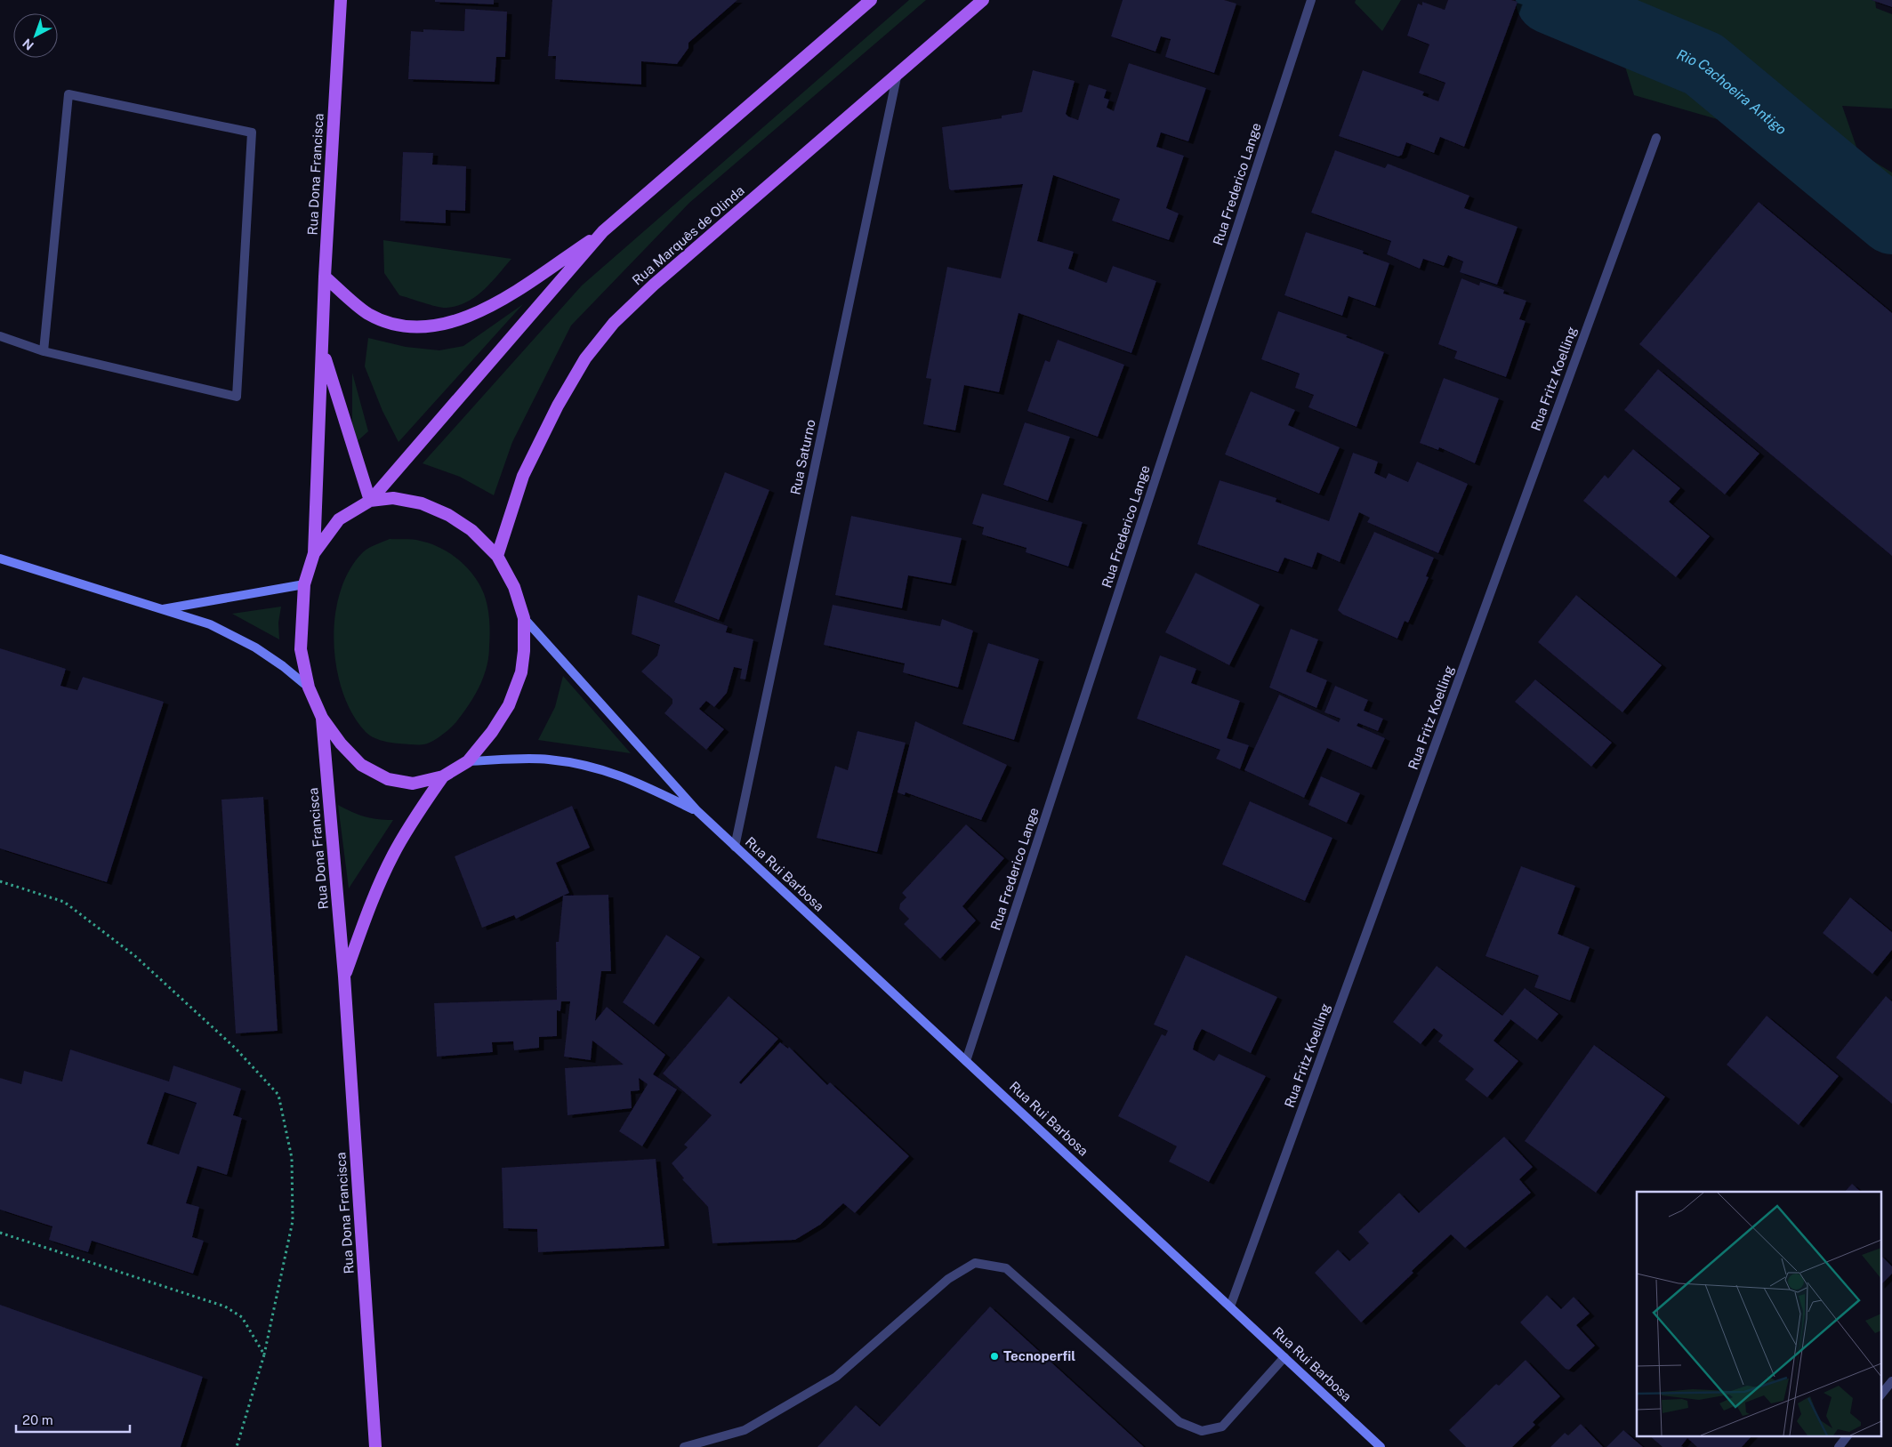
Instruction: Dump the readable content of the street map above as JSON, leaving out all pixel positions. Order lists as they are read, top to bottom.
{
  "streets": {
    "main road": ["Rua Dona Francisca", "Rua Marquês de Olinda", "Rua Rui Barbosa"],
    "street": ["Rua Frederico Lange", "Rua Fritz Koelling", "Rua Saturno"]
  },
  "crossings": [
    ["Rua Frederico Lange", "Rua Rui Barbosa"],
    ["Rua Marquês de Olinda", "Rua Saturno"],
    ["Rua Fritz Koelling", "Rua Rui Barbosa"],
    ["Rua Saturno", "Rua Rui Barbosa"]
  ],
  "water": ["Rio Cachoeira Antigo"],
  "places": ["Tecnoperfil"],
  "scale_bar": "20 m",
  "north": "bottom left"
}
